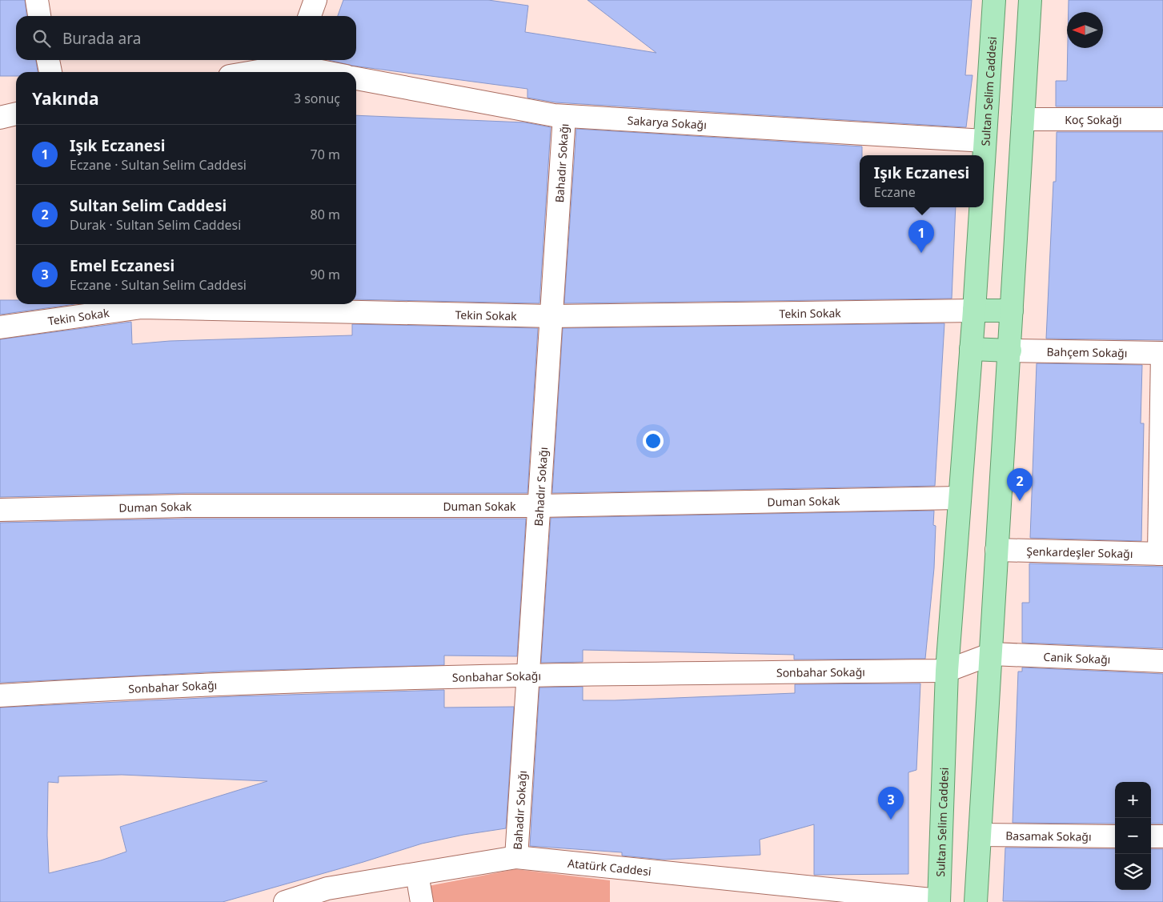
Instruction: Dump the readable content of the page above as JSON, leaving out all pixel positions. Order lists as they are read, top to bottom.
{
  "streets": {
    "main road": ["Sultan Selim Caddesi"],
    "street": [
      "Koç Sokağı",
      "Sakarya Sokağı",
      "Bahadır Sokağı",
      "Tekin Sokak",
      "Bahçem Sokağı",
      "Duman Sokak",
      "Şenkardeşler Sokağı",
      "Canik Sokağı",
      "Sonbahar Sokağı",
      "Basamak Sokağı",
      "Atatürk Caddesi"
    ]
  },
  "crossings": [
    ["Sultan Selim Caddesi", "Sakarya Sokağı"],
    ["Sultan Selim Caddesi", "Tekin Sokak"],
    ["Sultan Selim Caddesi", "Duman Sokak"],
    ["Sultan Selim Caddesi", "Sonbahar Sokağı"],
    ["Sultan Selim Caddesi", "Atatürk Caddesi"],
    ["Sakarya Sokağı", "Bahadır Sokağı"],
    ["Bahadır Sokağı", "Tekin Sokak"],
    ["Bahadır Sokağı", "Duman Sokak"],
    ["Bahadır Sokağı", "Sonbahar Sokağı"],
    ["Bahadır Sokağı", "Atatürk Caddesi"],
    ["Canik Sokağı", "Sonbahar Sokağı"]
  ],
  "north": "left",
  "page": {
    "search": "Burada ara",
    "heading": ["Yakında", "3 sonuç"],
    "list": [
      {
        "mark": "1",
        "name": "Işık Eczanesi",
        "note": "Eczane · Sultan Selim Caddesi",
        "value": "70 m"
      },
      {
        "mark": "2",
        "name": "Sultan Selim Caddesi",
        "note": "Durak · Sultan Selim Caddesi",
        "value": "80 m"
      },
      {
        "mark": "3",
        "name": "Emel Eczanesi",
        "note": "Eczane · Sultan Selim Caddesi",
        "value": "90 m"
      }
    ],
    "popup": ["Işık Eczanesi", "Eczane"],
    "pins": ["1", "2", "3"],
    "map_buttons": ["+", "−"]
  }
}
